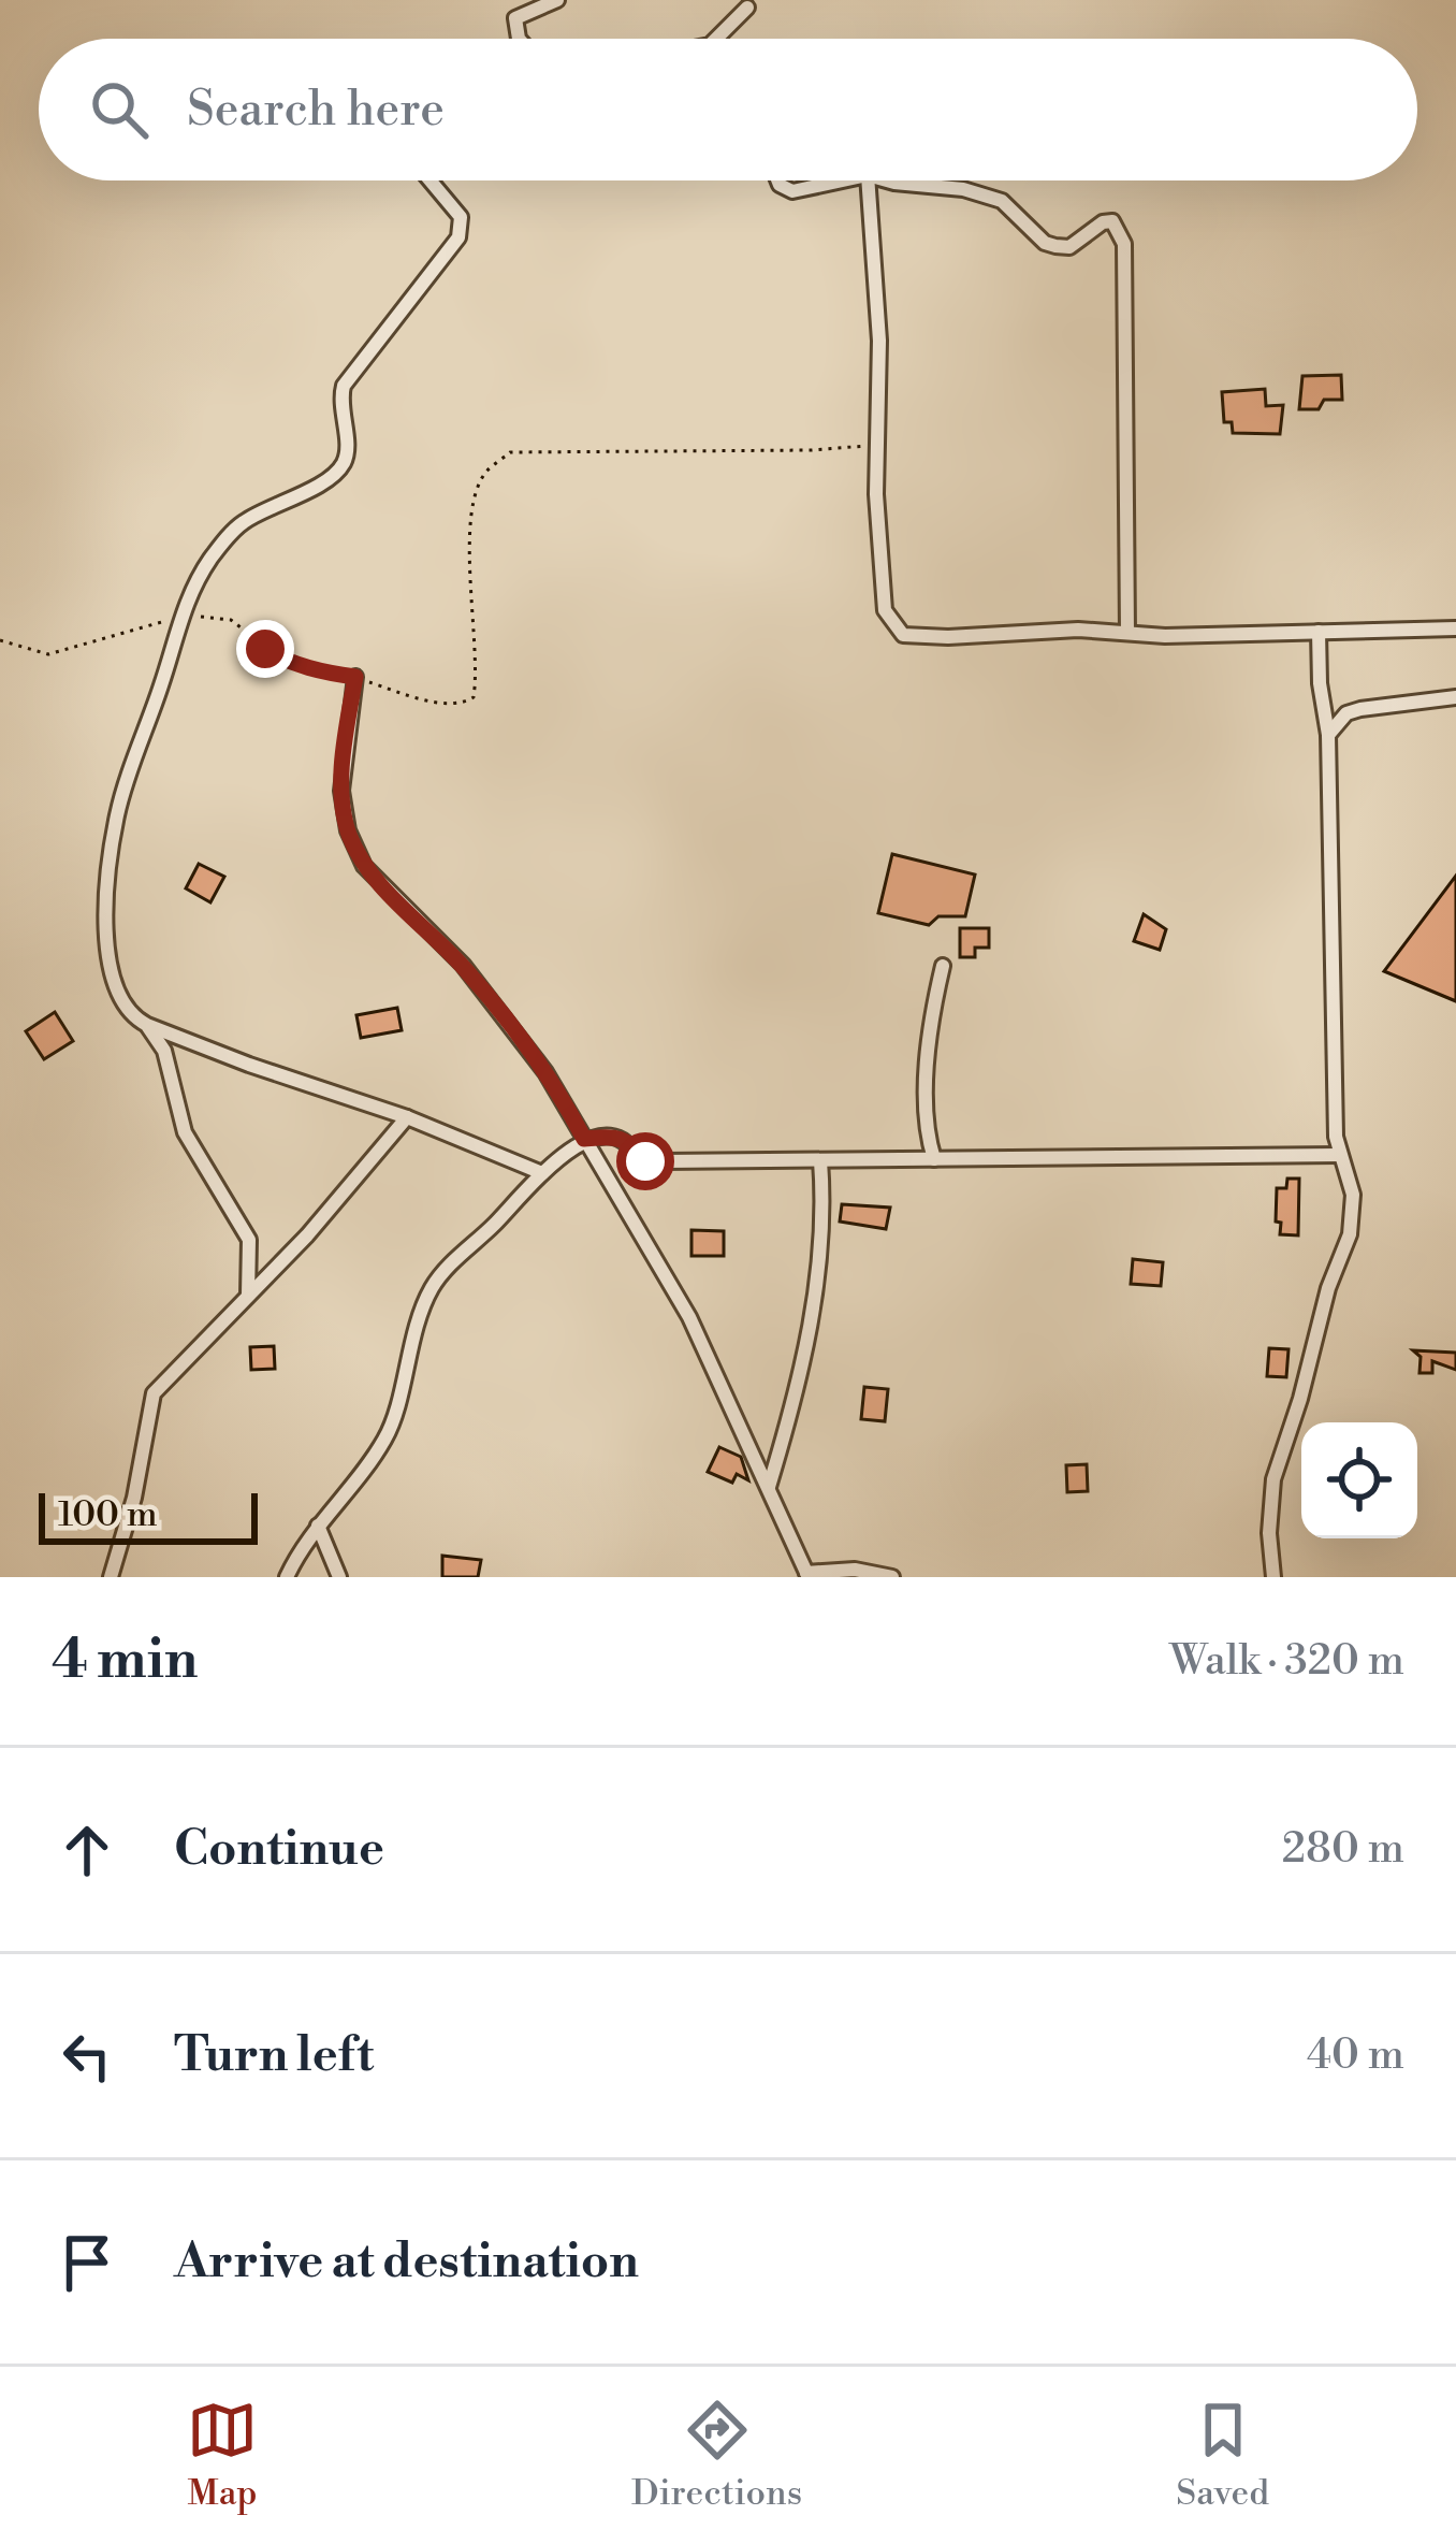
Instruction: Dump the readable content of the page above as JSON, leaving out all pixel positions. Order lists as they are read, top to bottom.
{
  "scale_bar": "100 m",
  "page": {
    "search": "Search here",
    "scale": "100 m",
    "heading": ["4 min", "Walk · 320 m"],
    "list": [
      ["Continue", "280 m"],
      ["Turn left", "40 m"],
      "Arrive at destination"
    ],
    "nav": ["Map", "Directions", "Saved"]
  }
}
